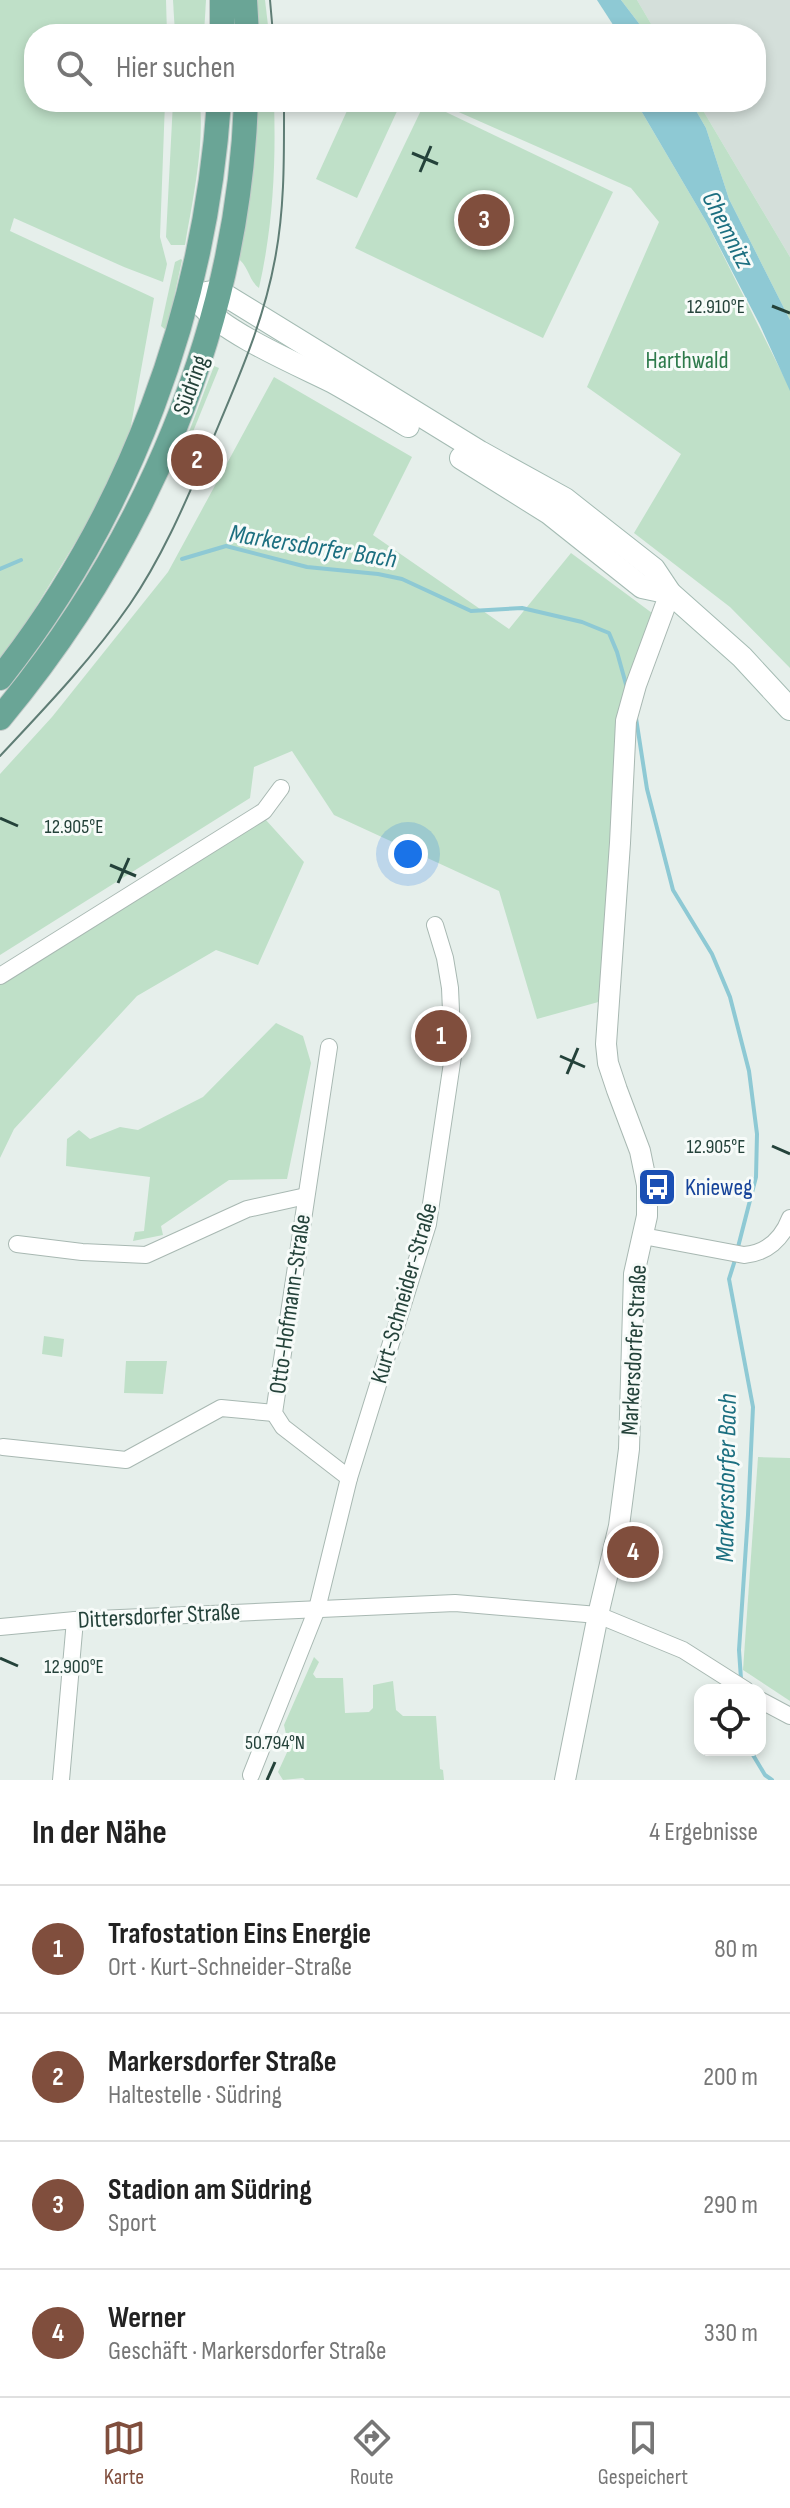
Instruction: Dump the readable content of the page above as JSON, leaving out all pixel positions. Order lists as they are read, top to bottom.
{
  "streets": {
    "main road": ["Südring"],
    "street": [
      "Kurt-Schneider-Straße",
      "Otto-Hofmann-Straße",
      "Markersdorfer Straße",
      "Dittersdorfer Straße"
    ]
  },
  "crossings": [
    ["Kurt-Schneider-Straße", "Otto-Hofmann-Straße"],
    ["Kurt-Schneider-Straße", "Dittersdorfer Straße"],
    ["Markersdorfer Straße", "Dittersdorfer Straße"]
  ],
  "water": ["Chemnitz", "Markersdorfer Bach"],
  "parks": ["Harthwald"],
  "places": {
    "bus stop": ["Knieweg"]
  },
  "page": {
    "search": "Hier suchen",
    "pins": [
      "3",
      "2",
      "1",
      "4"
    ],
    "heading": ["In der Nähe", "4 Ergebnisse"],
    "list": [
      {
        "mark": "1",
        "name": "Trafostation Eins Energie",
        "note": "Ort · Kurt-Schneider-Straße",
        "value": "80 m"
      },
      {
        "mark": "2",
        "name": "Markersdorfer Straße",
        "note": "Haltestelle · Südring",
        "value": "200 m"
      },
      {
        "mark": "3",
        "name": "Stadion am Südring",
        "note": "Sport",
        "value": "290 m"
      },
      {
        "mark": "4",
        "name": "Werner",
        "note": "Geschäft · Markersdorfer Straße",
        "value": "330 m"
      }
    ],
    "nav": ["Karte", "Route", "Gespeichert"]
  },
  "coordinates": [
    "12.910°E",
    "12.905°E",
    "12.900°E",
    "50.794°N"
  ]
}
